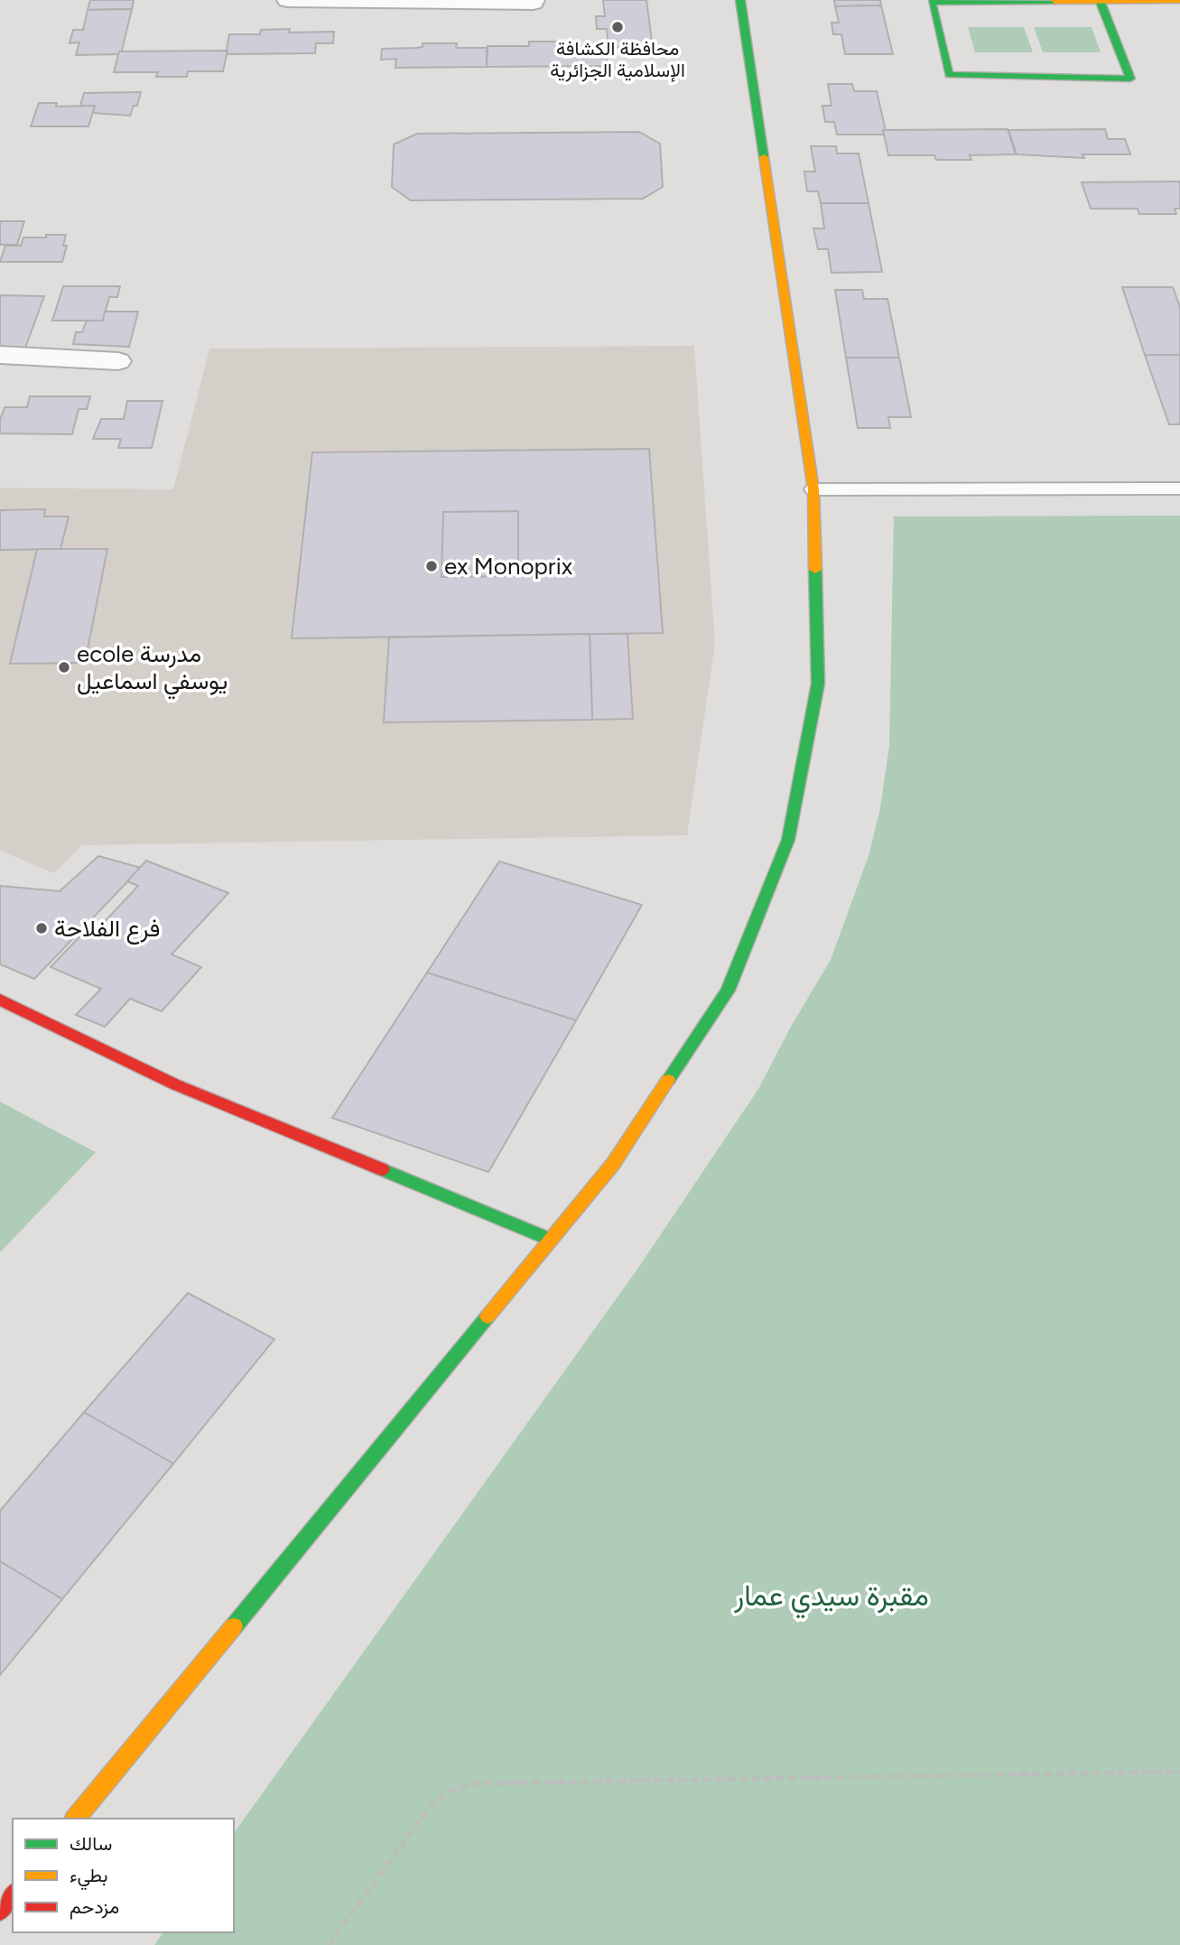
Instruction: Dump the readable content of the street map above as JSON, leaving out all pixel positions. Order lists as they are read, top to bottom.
{
  "parks": ["مقبرة سيدي عمار"],
  "places": [
    "محافظة الكشافة الإسلامية الجزائرية",
    "ex Monoprix",
    "ecole مدرسة يوسفي اسماعيل",
    "فرع الفلاحة"
  ],
  "legend": ["سالك", "بطيء", "مزدحم"]
}
